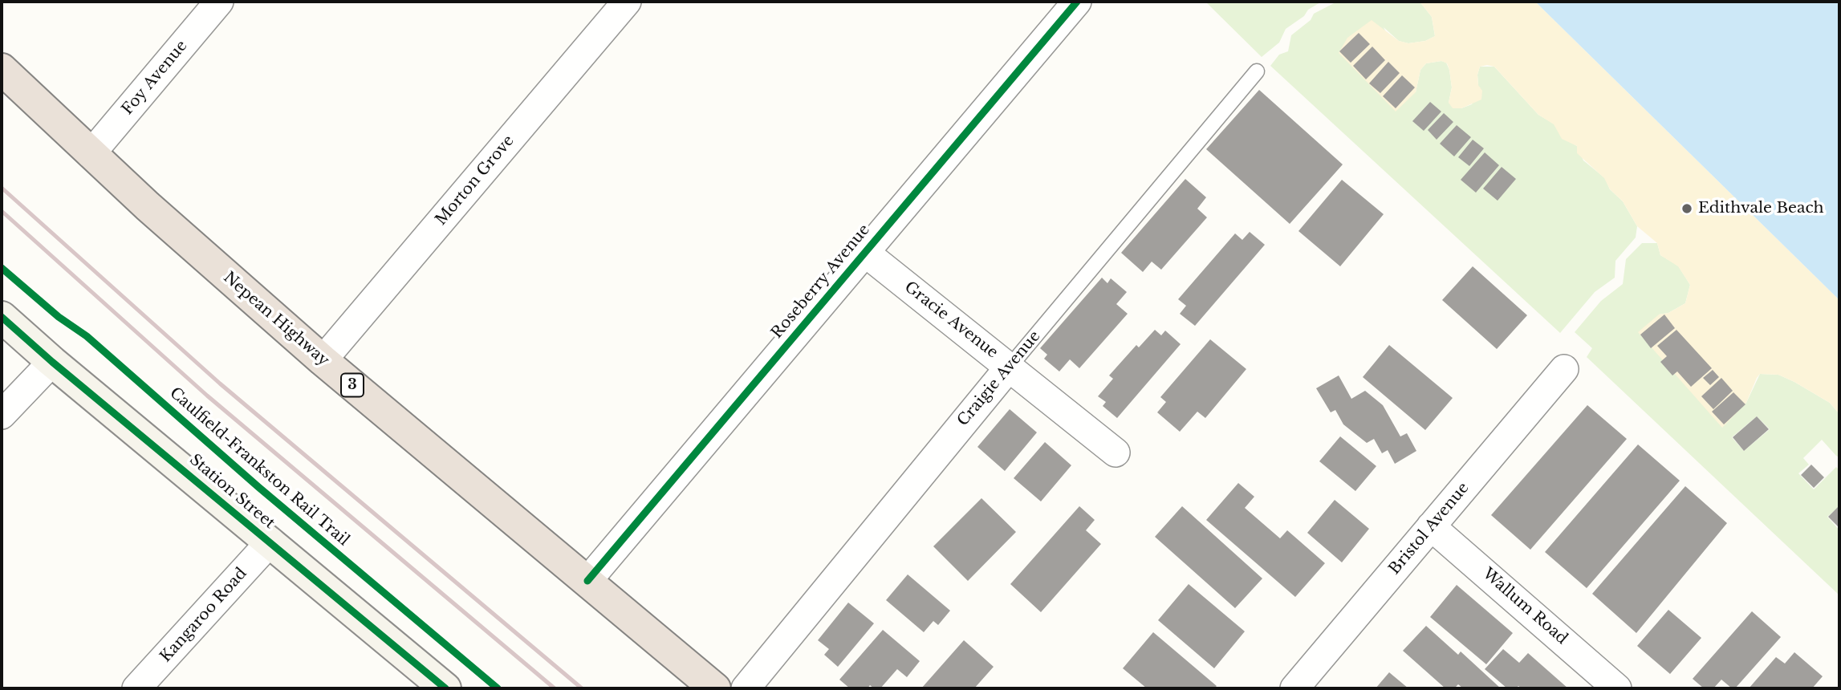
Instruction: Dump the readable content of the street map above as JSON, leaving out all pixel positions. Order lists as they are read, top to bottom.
{
  "streets": {
    "highway": ["Nepean Highway", "3"],
    "street": [
      "Foy Avenue",
      "Morton Grove",
      "Roseberry Avenue",
      "Gracie Avenue",
      "Craigie Avenue",
      "Station Street",
      "Bristol Avenue",
      "Wallum Road",
      "Kangaroo Road"
    ],
    "cycle path": ["Caulfield-Frankston Rail Trail"]
  },
  "crossings": [
    ["Foy Avenue", "Nepean Highway"],
    ["Morton Grove", "Nepean Highway"],
    ["Roseberry Avenue", "Nepean Highway"],
    ["Roseberry Avenue", "Gracie Avenue"],
    ["Gracie Avenue", "Craigie Avenue"],
    ["Station Street", "Kangaroo Road"],
    ["Bristol Avenue", "Wallum Road"]
  ],
  "places": ["Edithvale Beach"]
}
